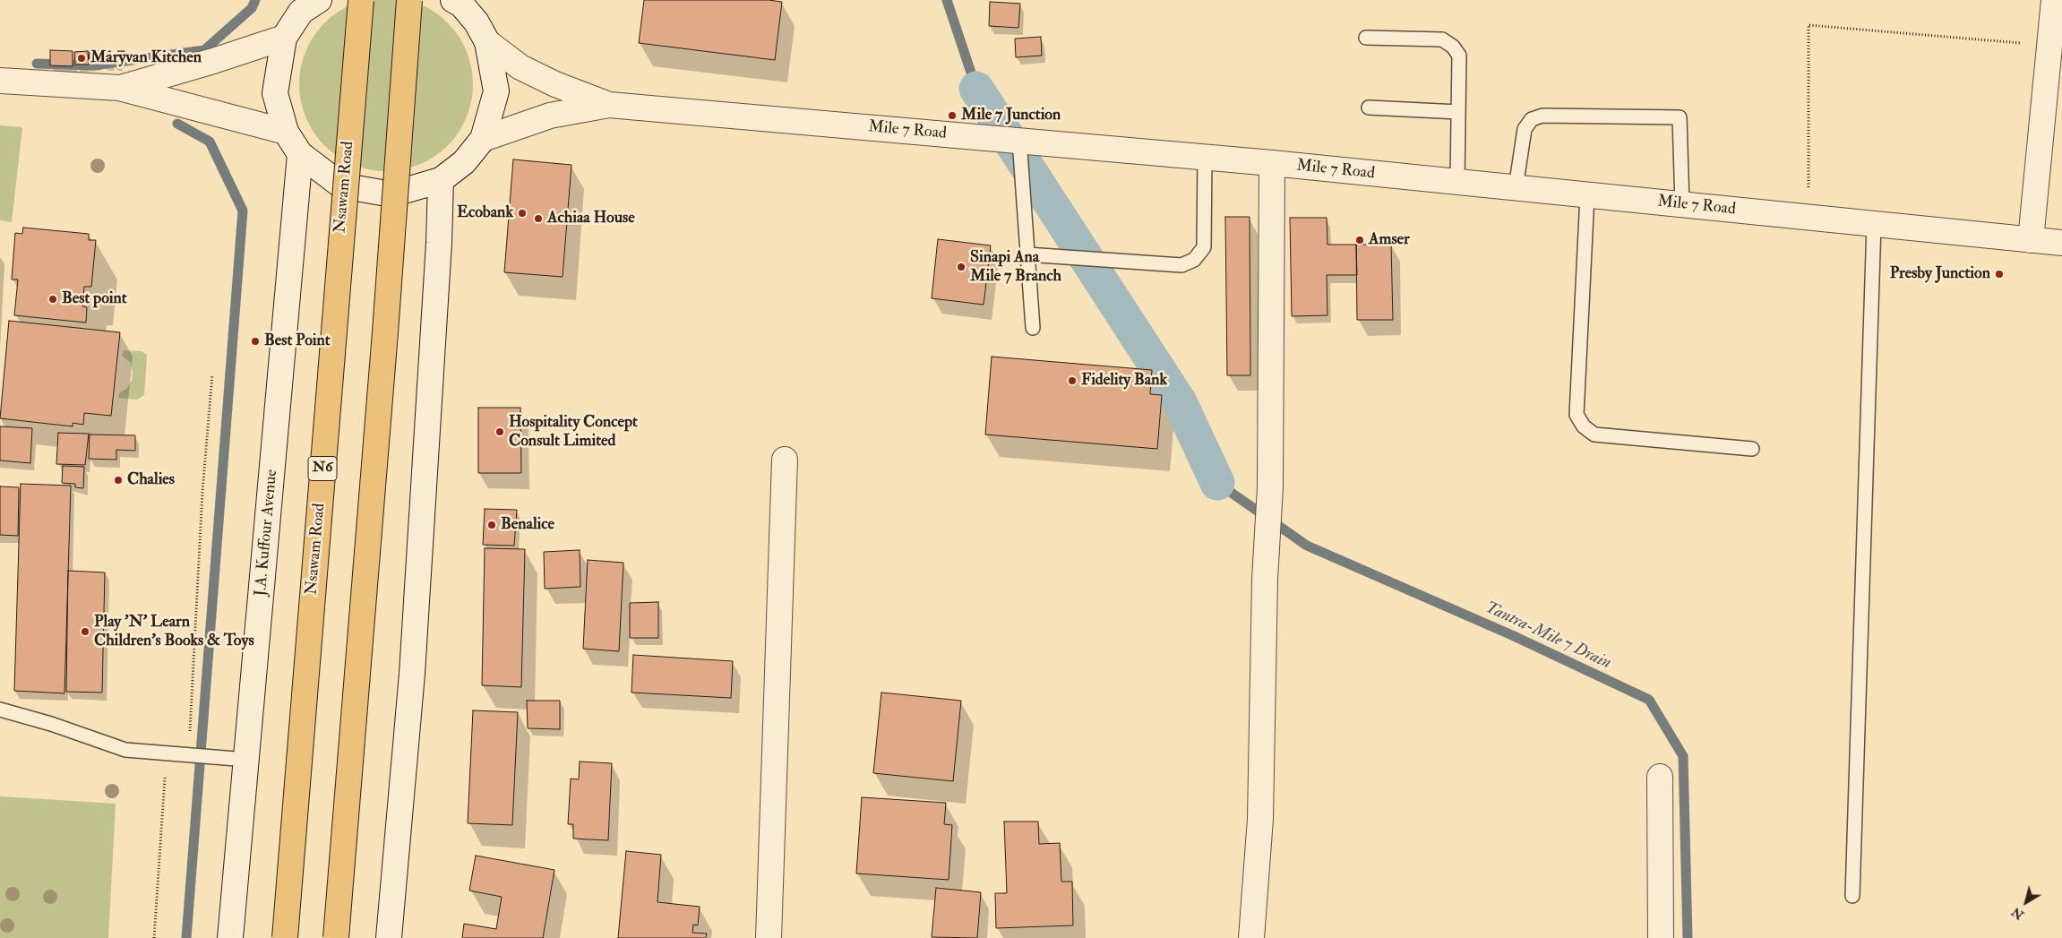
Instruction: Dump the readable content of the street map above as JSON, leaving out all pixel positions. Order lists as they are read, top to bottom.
{
  "streets": {
    "highway": ["Nsawam Road", "N6"],
    "street": ["Mile 7 Road", "J.A. Kuffour Avenue"]
  },
  "water": ["Tantra-Mile 7 Drain"],
  "places": [
    "Maryvan Kitchen",
    "Mile 7 Junction",
    "Ecobank",
    "Achiaa House",
    "Amser",
    "Sinapi Ana Mile 7 Branch",
    "Presby Junction",
    "Best point",
    "Best Point",
    "Fidelity Bank",
    "Hospitality Concept Consult Limited",
    "Chalies",
    "Benalice",
    "Play 'N' Learn Children's Books & Toys"
  ],
  "north": "bottom left"
}
